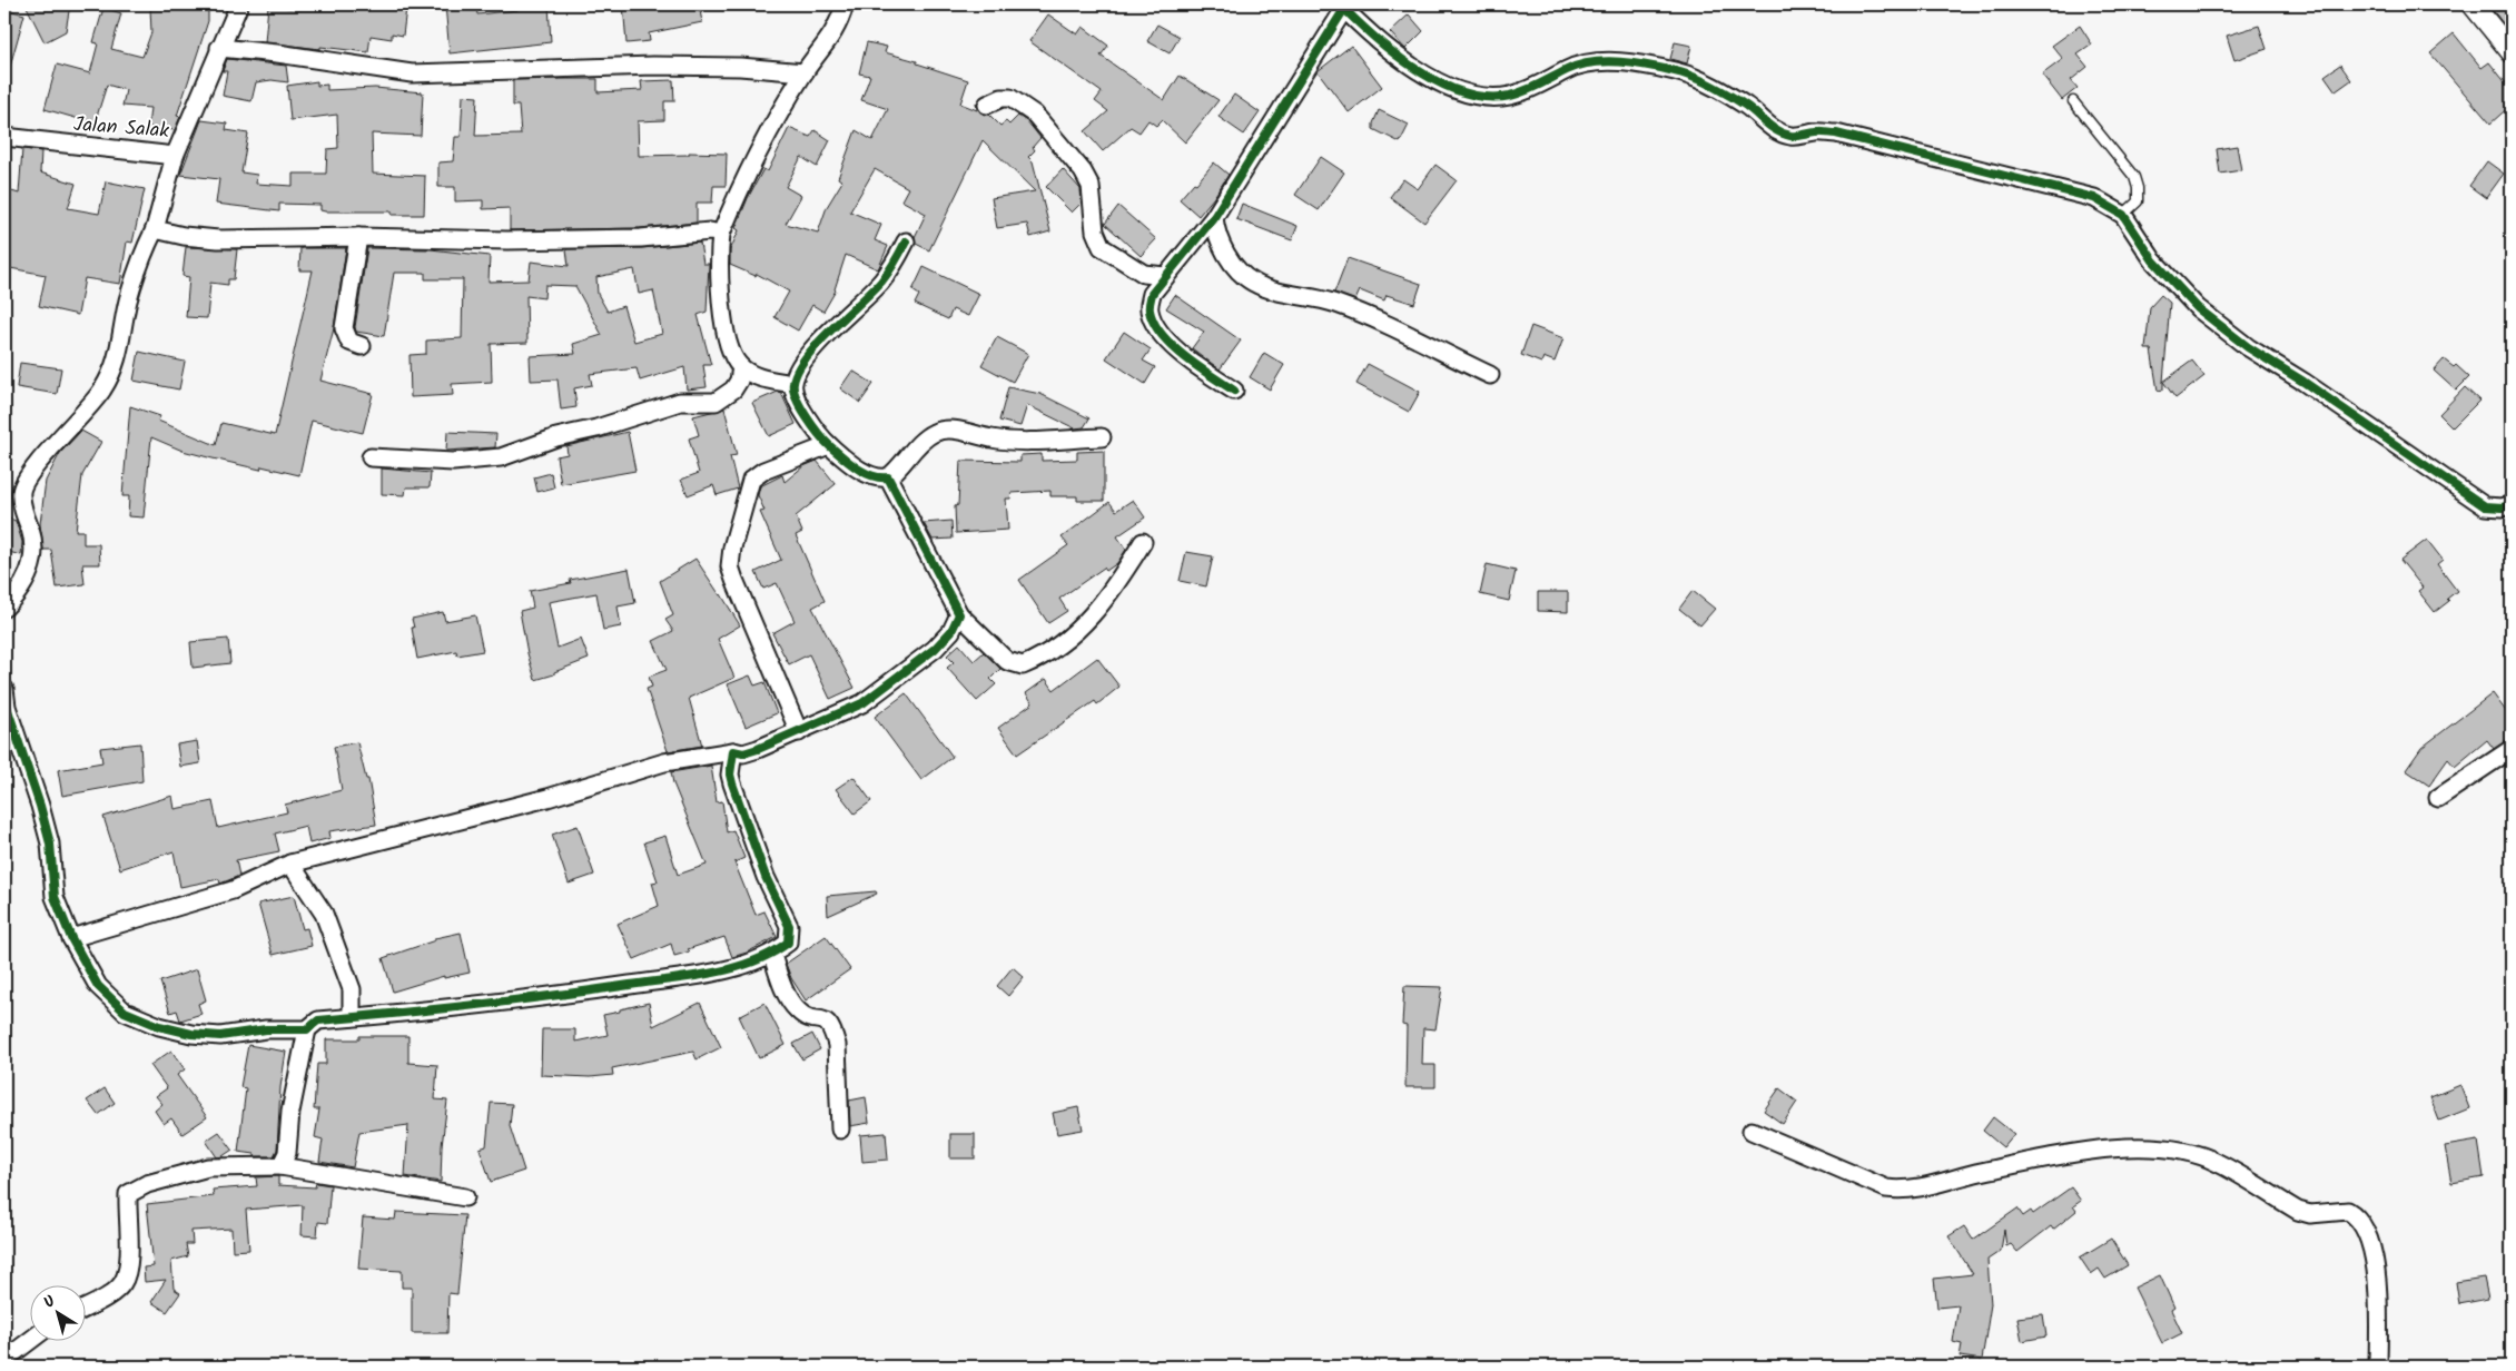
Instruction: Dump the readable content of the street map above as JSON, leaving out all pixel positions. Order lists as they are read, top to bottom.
{
  "streets": {
    "street": ["Jalan Salak"]
  },
  "north": "top left"
}
